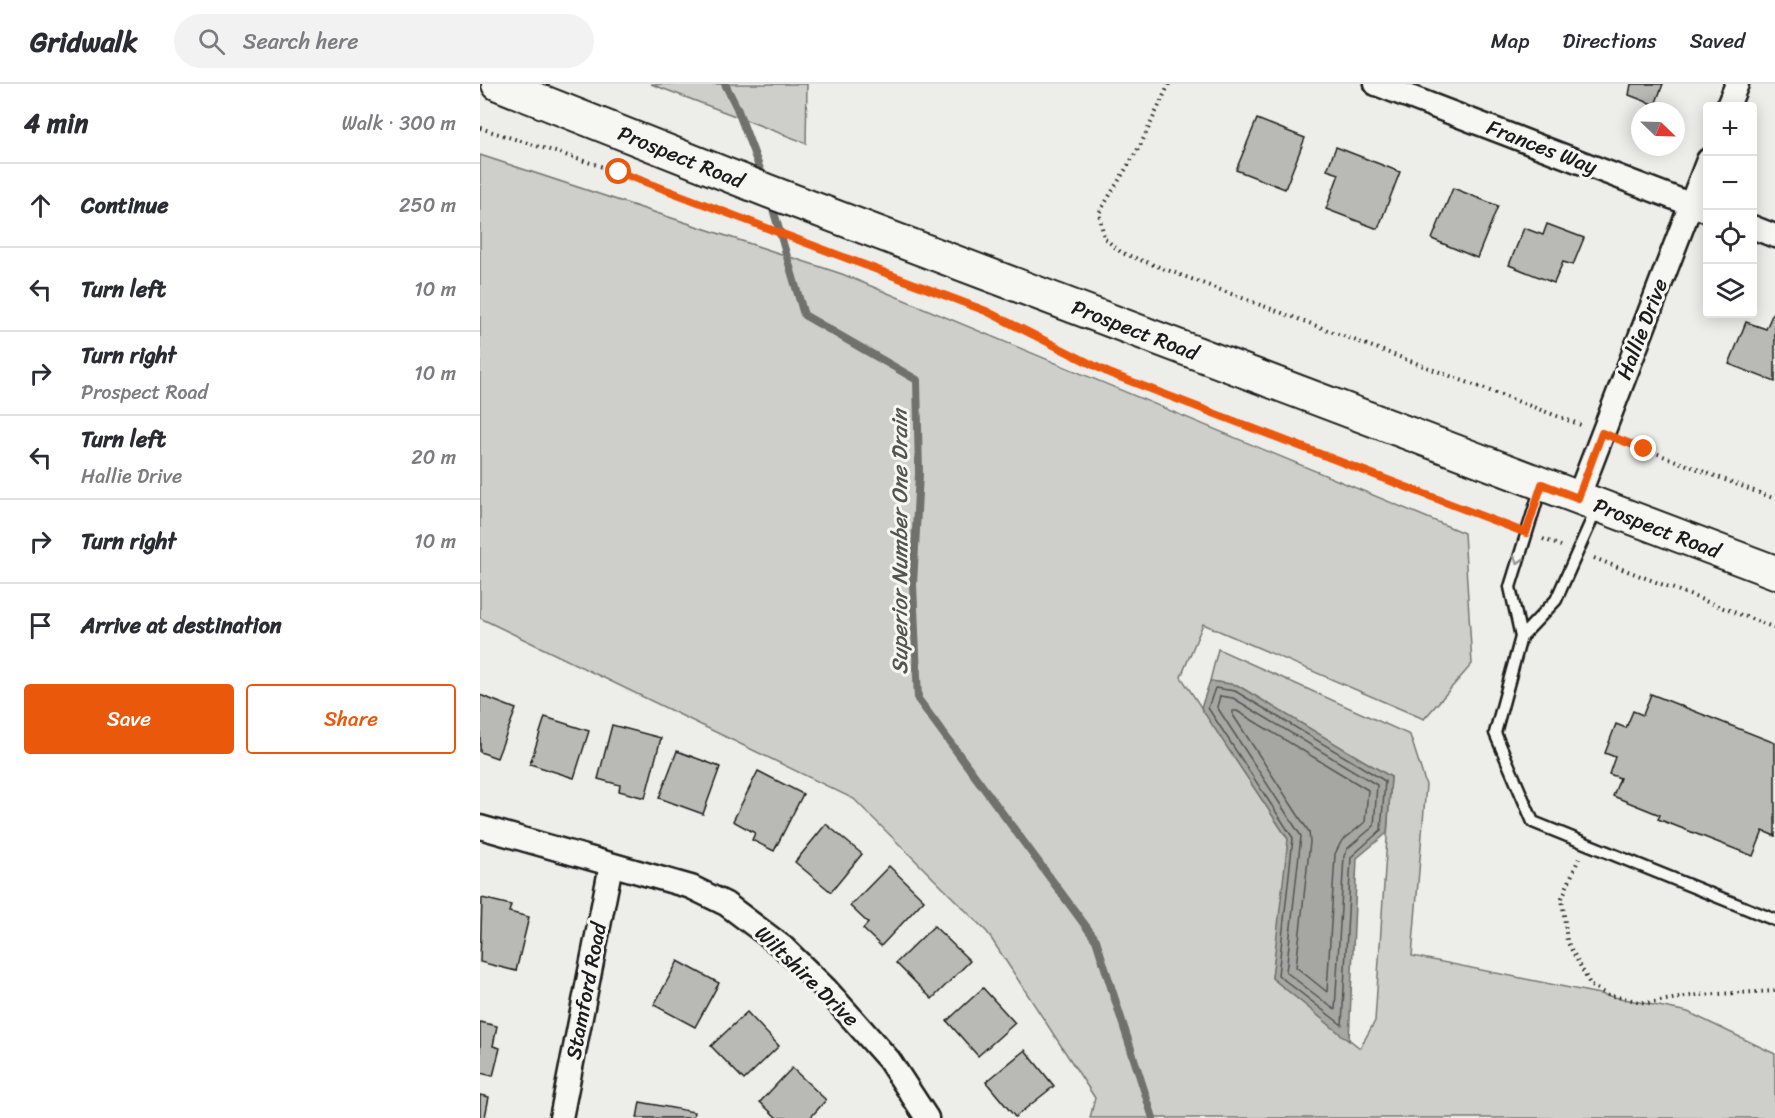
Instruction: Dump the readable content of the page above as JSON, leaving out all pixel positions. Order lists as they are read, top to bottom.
{
  "streets": {
    "main road": ["Prospect Road"],
    "street": [
      "Frances Way",
      "Hallie Drive",
      "Wiltshire Drive",
      "Stamford Road"
    ]
  },
  "crossings": [
    ["Frances Way", "Hallie Drive"],
    ["Prospect Road", "Hallie Drive"],
    ["Wiltshire Drive", "Stamford Road"]
  ],
  "water": ["Superior Number One Drain"],
  "north": "bottom right",
  "page": {
    "header": "Gridwalk",
    "search": "Search here",
    "nav": ["Map", "Directions", "Saved"],
    "heading": ["4 min", "Walk · 300 m"],
    "map_buttons": ["+", "−"],
    "list": [
      ["Continue", "250 m"],
      ["Turn left", "10 m"],
      ["Turn right", "Prospect Road", "10 m"],
      ["Turn left", "Hallie Drive", "20 m"],
      ["Turn right", "10 m"],
      "Arrive at destination"
    ],
    "buttons": ["Save", "Share"]
  }
}
